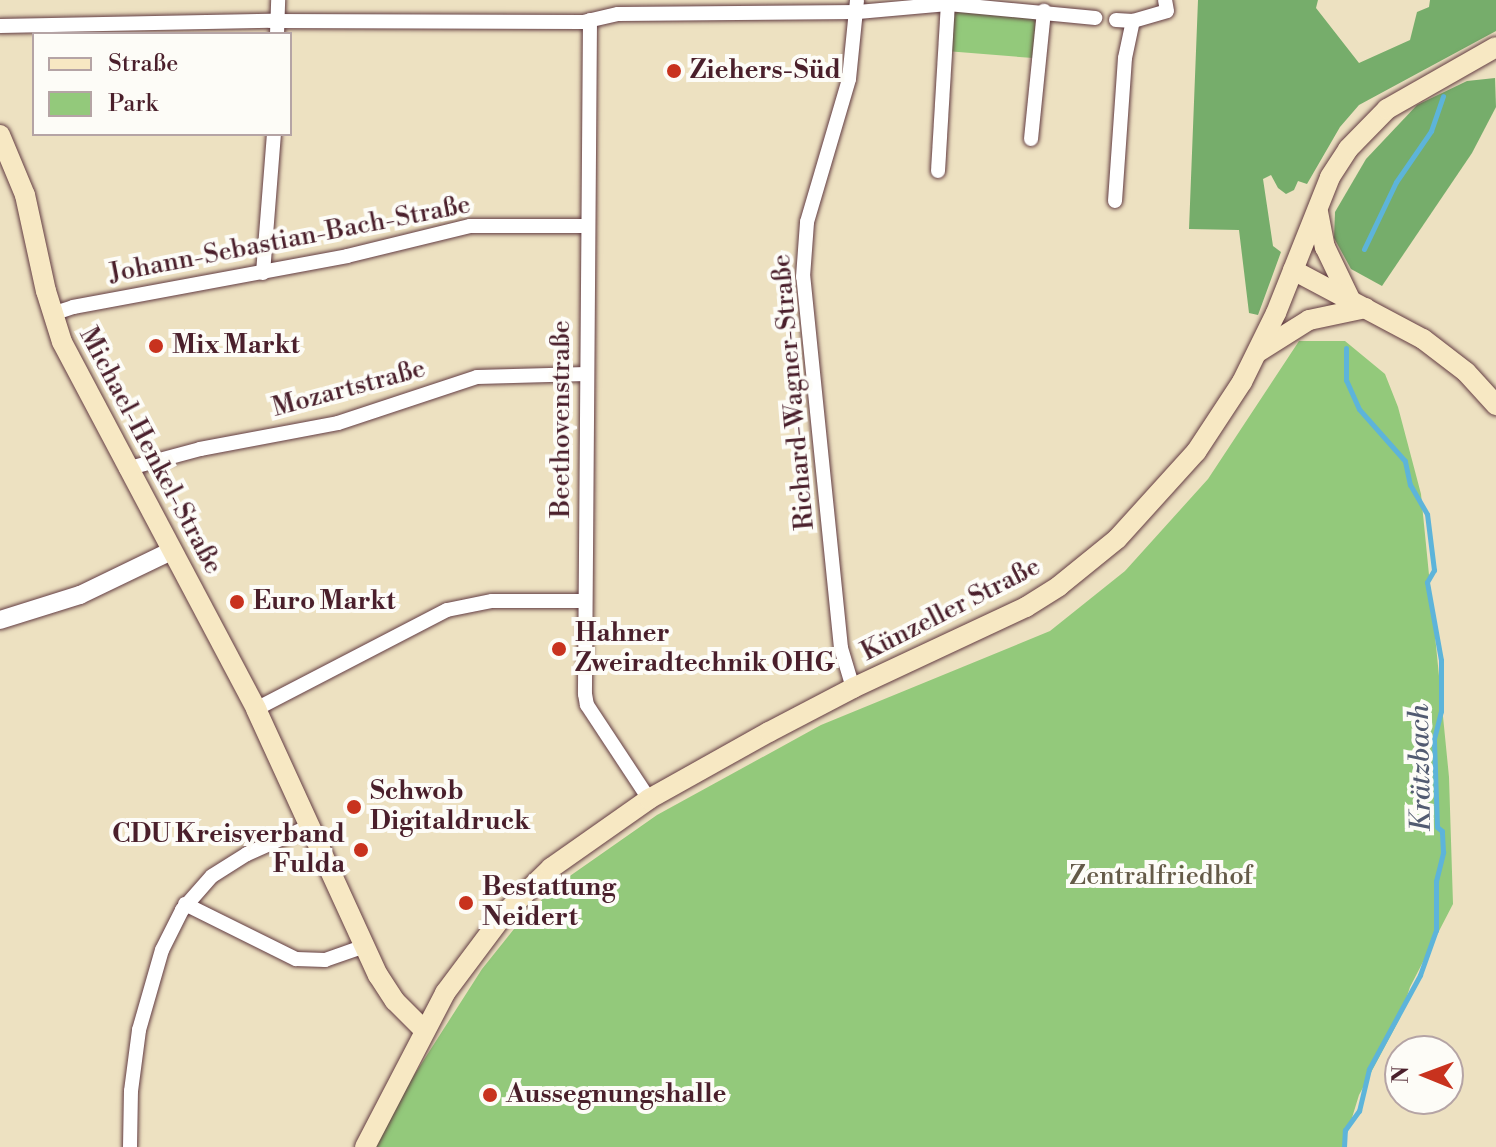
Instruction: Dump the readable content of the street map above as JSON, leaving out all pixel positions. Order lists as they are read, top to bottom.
{
  "streets": {
    "main road": ["Michael-Henkel-Straße", "Künzeller Straße"],
    "street": [
      "Johann-Sebastian-Bach-Straße",
      "Mozartstraße",
      "Richard-Wagner-Straße",
      "Beethovenstraße"
    ]
  },
  "crossings": [
    ["Johann-Sebastian-Bach-Straße", "Beethovenstraße"],
    ["Johann-Sebastian-Bach-Straße", "Michael-Henkel-Straße"],
    ["Mozartstraße", "Beethovenstraße"],
    ["Mozartstraße", "Michael-Henkel-Straße"],
    ["Richard-Wagner-Straße", "Künzeller Straße"],
    ["Beethovenstraße", "Künzeller Straße"],
    ["Michael-Henkel-Straße", "Künzeller Straße"]
  ],
  "water": ["Krätzbach"],
  "parks": ["Zentralfriedhof"],
  "places": [
    "Ziehers-Süd",
    "Mix Markt",
    "Euro Markt",
    "Hahner Zweiradtechnik OHG",
    "Schwob Digitaldruck",
    "CDU Kreisverband Fulda",
    "Bestattung Neidert",
    "Aussegnungshalle"
  ],
  "legend": ["Straße", "Park"],
  "north": "left"
}
